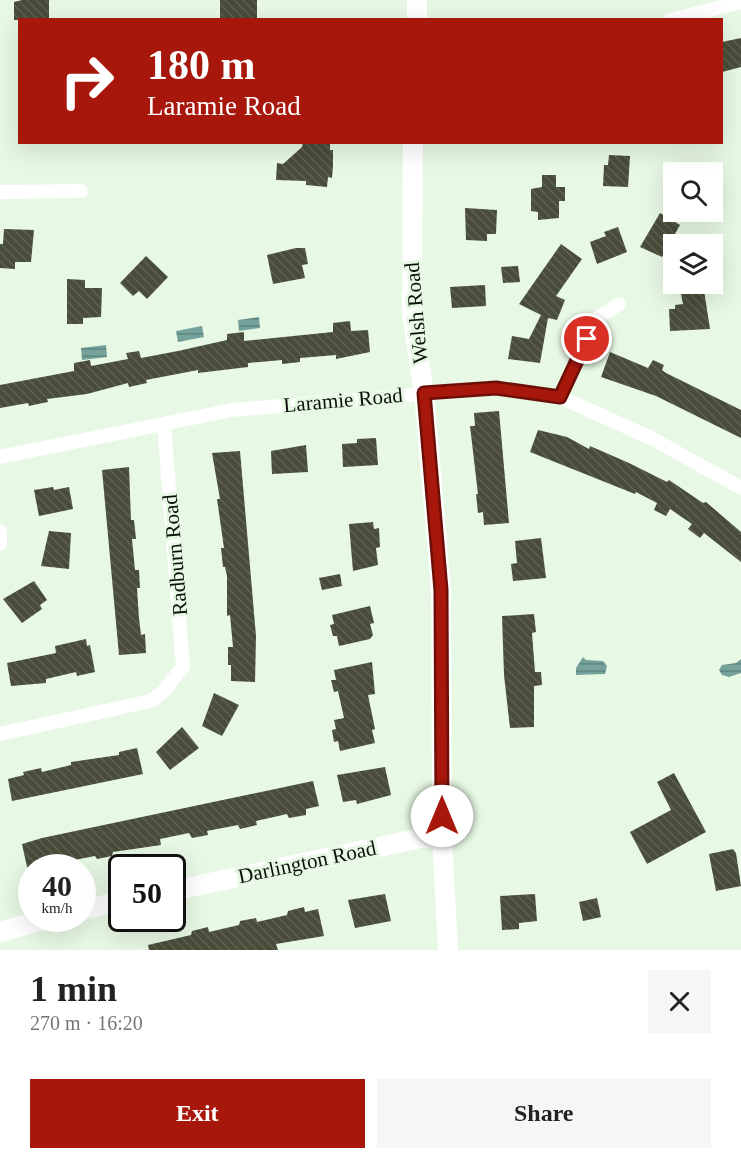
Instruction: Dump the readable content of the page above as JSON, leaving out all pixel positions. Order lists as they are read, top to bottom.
{
  "streets": {
    "main road": ["Welsh Road", "Darlington Road"],
    "street": ["Laramie Road", "Radburn Road"]
  },
  "crossings": [
    ["Welsh Road", "Laramie Road"],
    ["Welsh Road", "Darlington Road"],
    ["Laramie Road", "Radburn Road"]
  ],
  "page": {
    "turn": ["180 m", "Laramie Road"],
    "speed": "40 km/h",
    "limit": "50",
    "heading": ["1 min", "270 m · 16:20"],
    "buttons": ["Exit", "Share"]
  }
}
